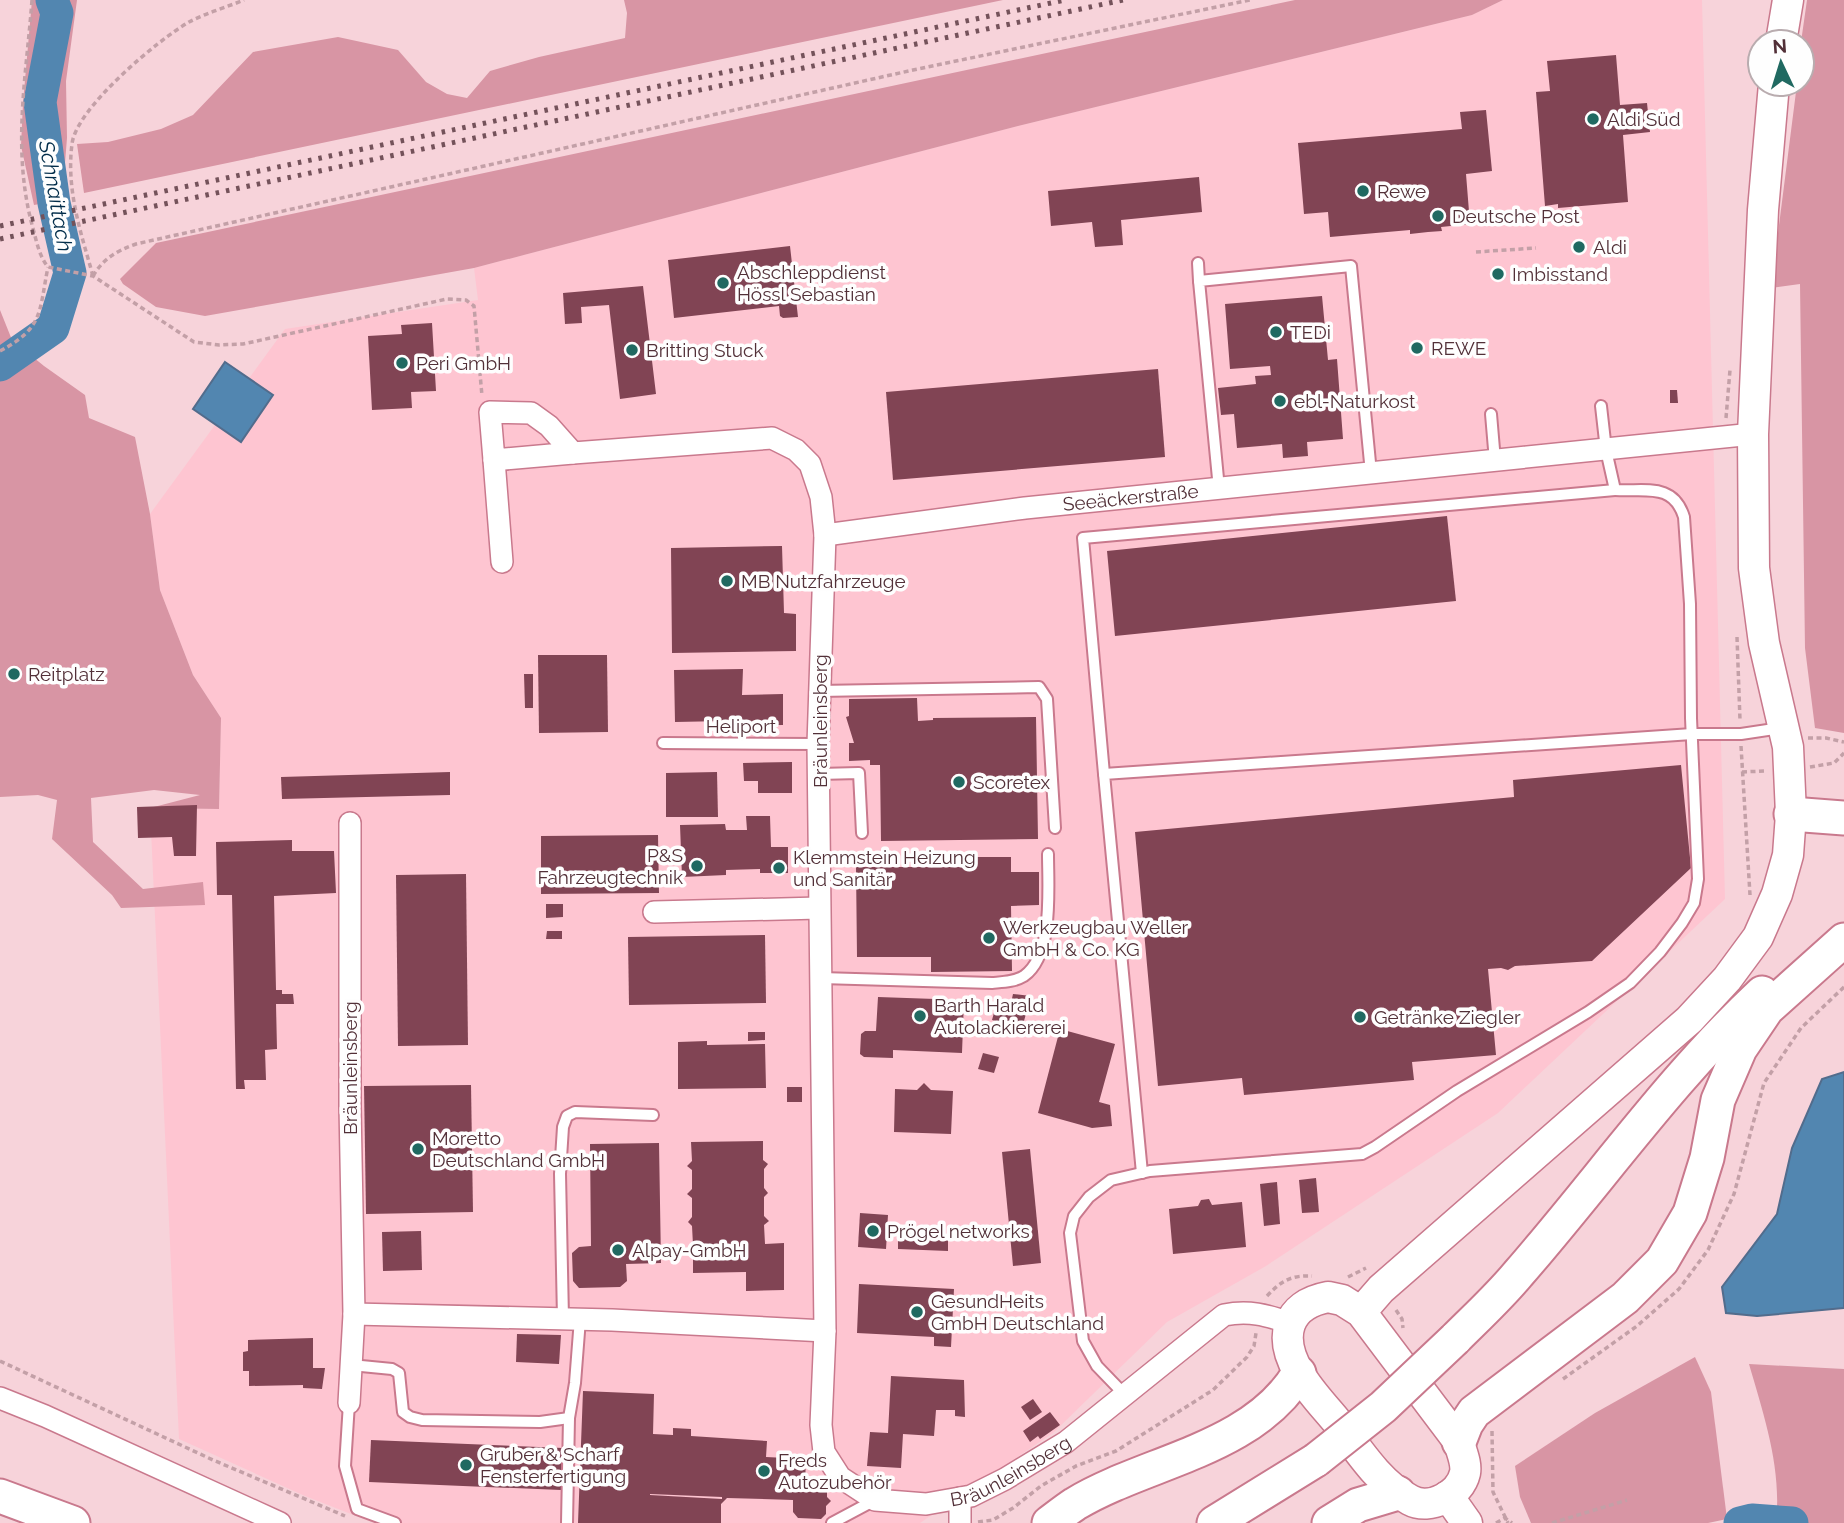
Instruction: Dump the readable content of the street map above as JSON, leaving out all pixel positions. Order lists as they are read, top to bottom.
{
  "streets": {
    "street": ["Seeäckerstraße", "Bräunleinsberg"],
    "lane": ["Heliport"]
  },
  "crossings": [
    ["Seeäckerstraße", "Bräunleinsberg"],
    ["Bräunleinsberg", "Heliport"]
  ],
  "water": ["Schnaittach"],
  "places": [
    "Aldi Süd",
    "Rewe",
    "Deutsche Post",
    "Aldi",
    "Imbisstand",
    "Abschleppdienst Hössl Sebastian",
    "TEDi",
    "REWE",
    "Britting Stuck",
    "Peri GmbH",
    "ebl-Naturkost",
    "MB Nutzfahrzeuge",
    "Reitplatz",
    "Scoretex",
    "P&S Fahrzeugtechnik",
    "Klemmstein Heizung und Sanitär",
    "Werkzeugbau Weller GmbH & Co. KG",
    "Barth Harald Autolackiererei",
    "Getränke Ziegler",
    "Moretto Deutschland GmbH",
    "Prögel networks",
    "Alpay-GmbH",
    "GesundHeits GmbH Deutschland",
    "Gruber & Scharf Fensterfertigung",
    "Freds Autozubehör"
  ],
  "north": "top"
}
